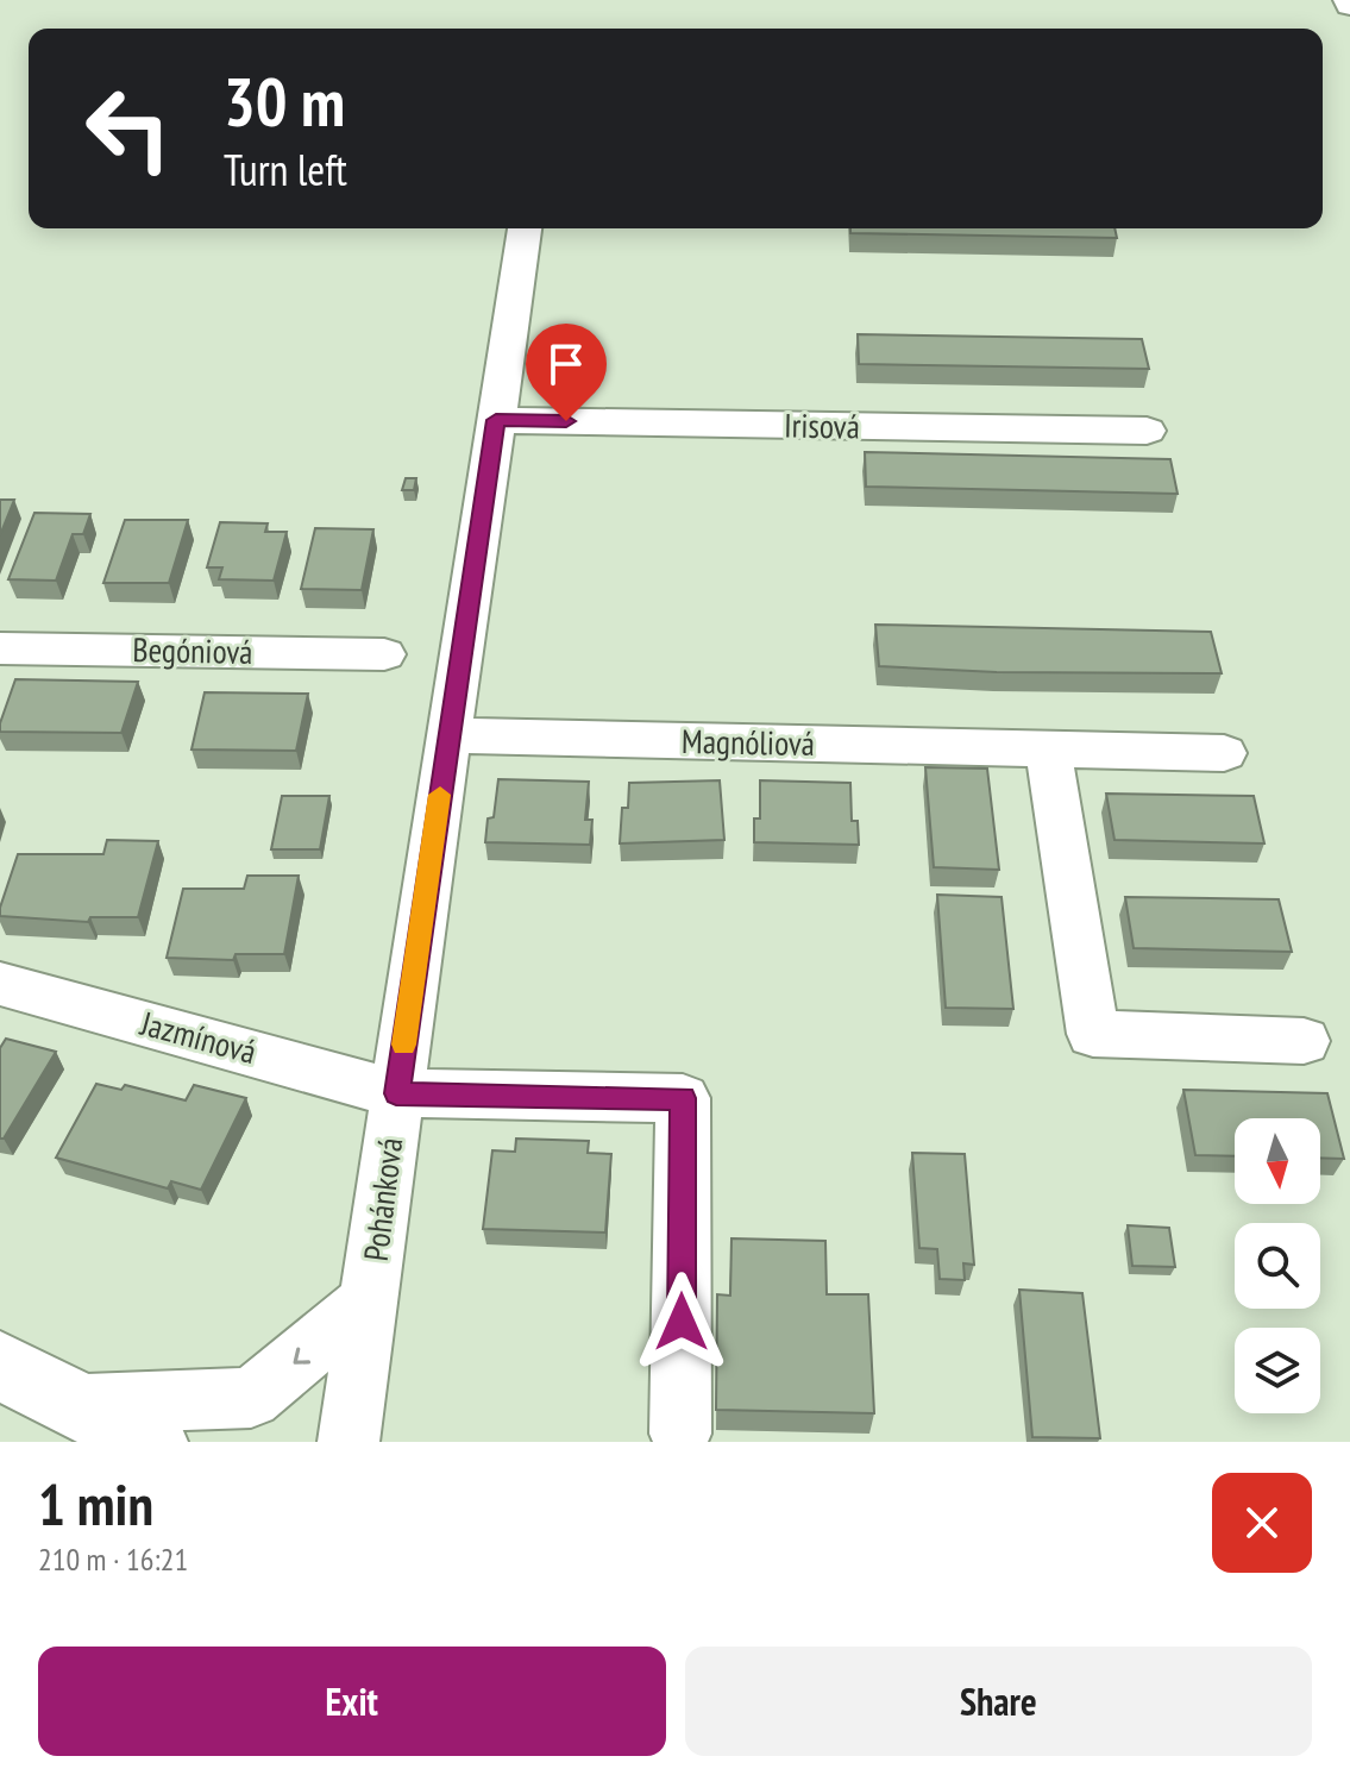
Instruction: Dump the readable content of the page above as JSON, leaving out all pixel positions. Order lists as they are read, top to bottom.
{
  "streets": {
    "street": [
      "Irisová",
      "Begóniová",
      "Magnóliová",
      "Jazmínová",
      "Pohánková"
    ]
  },
  "crossings": [
    ["Irisová", "Pohánková"],
    ["Magnóliová", "Pohánková"],
    ["Jazmínová", "Pohánková"]
  ],
  "north": "bottom",
  "page": {
    "turn": ["30 m", "Turn left"],
    "heading": ["1 min", "210 m · 16:21"],
    "buttons": ["Exit", "Share"]
  }
}
